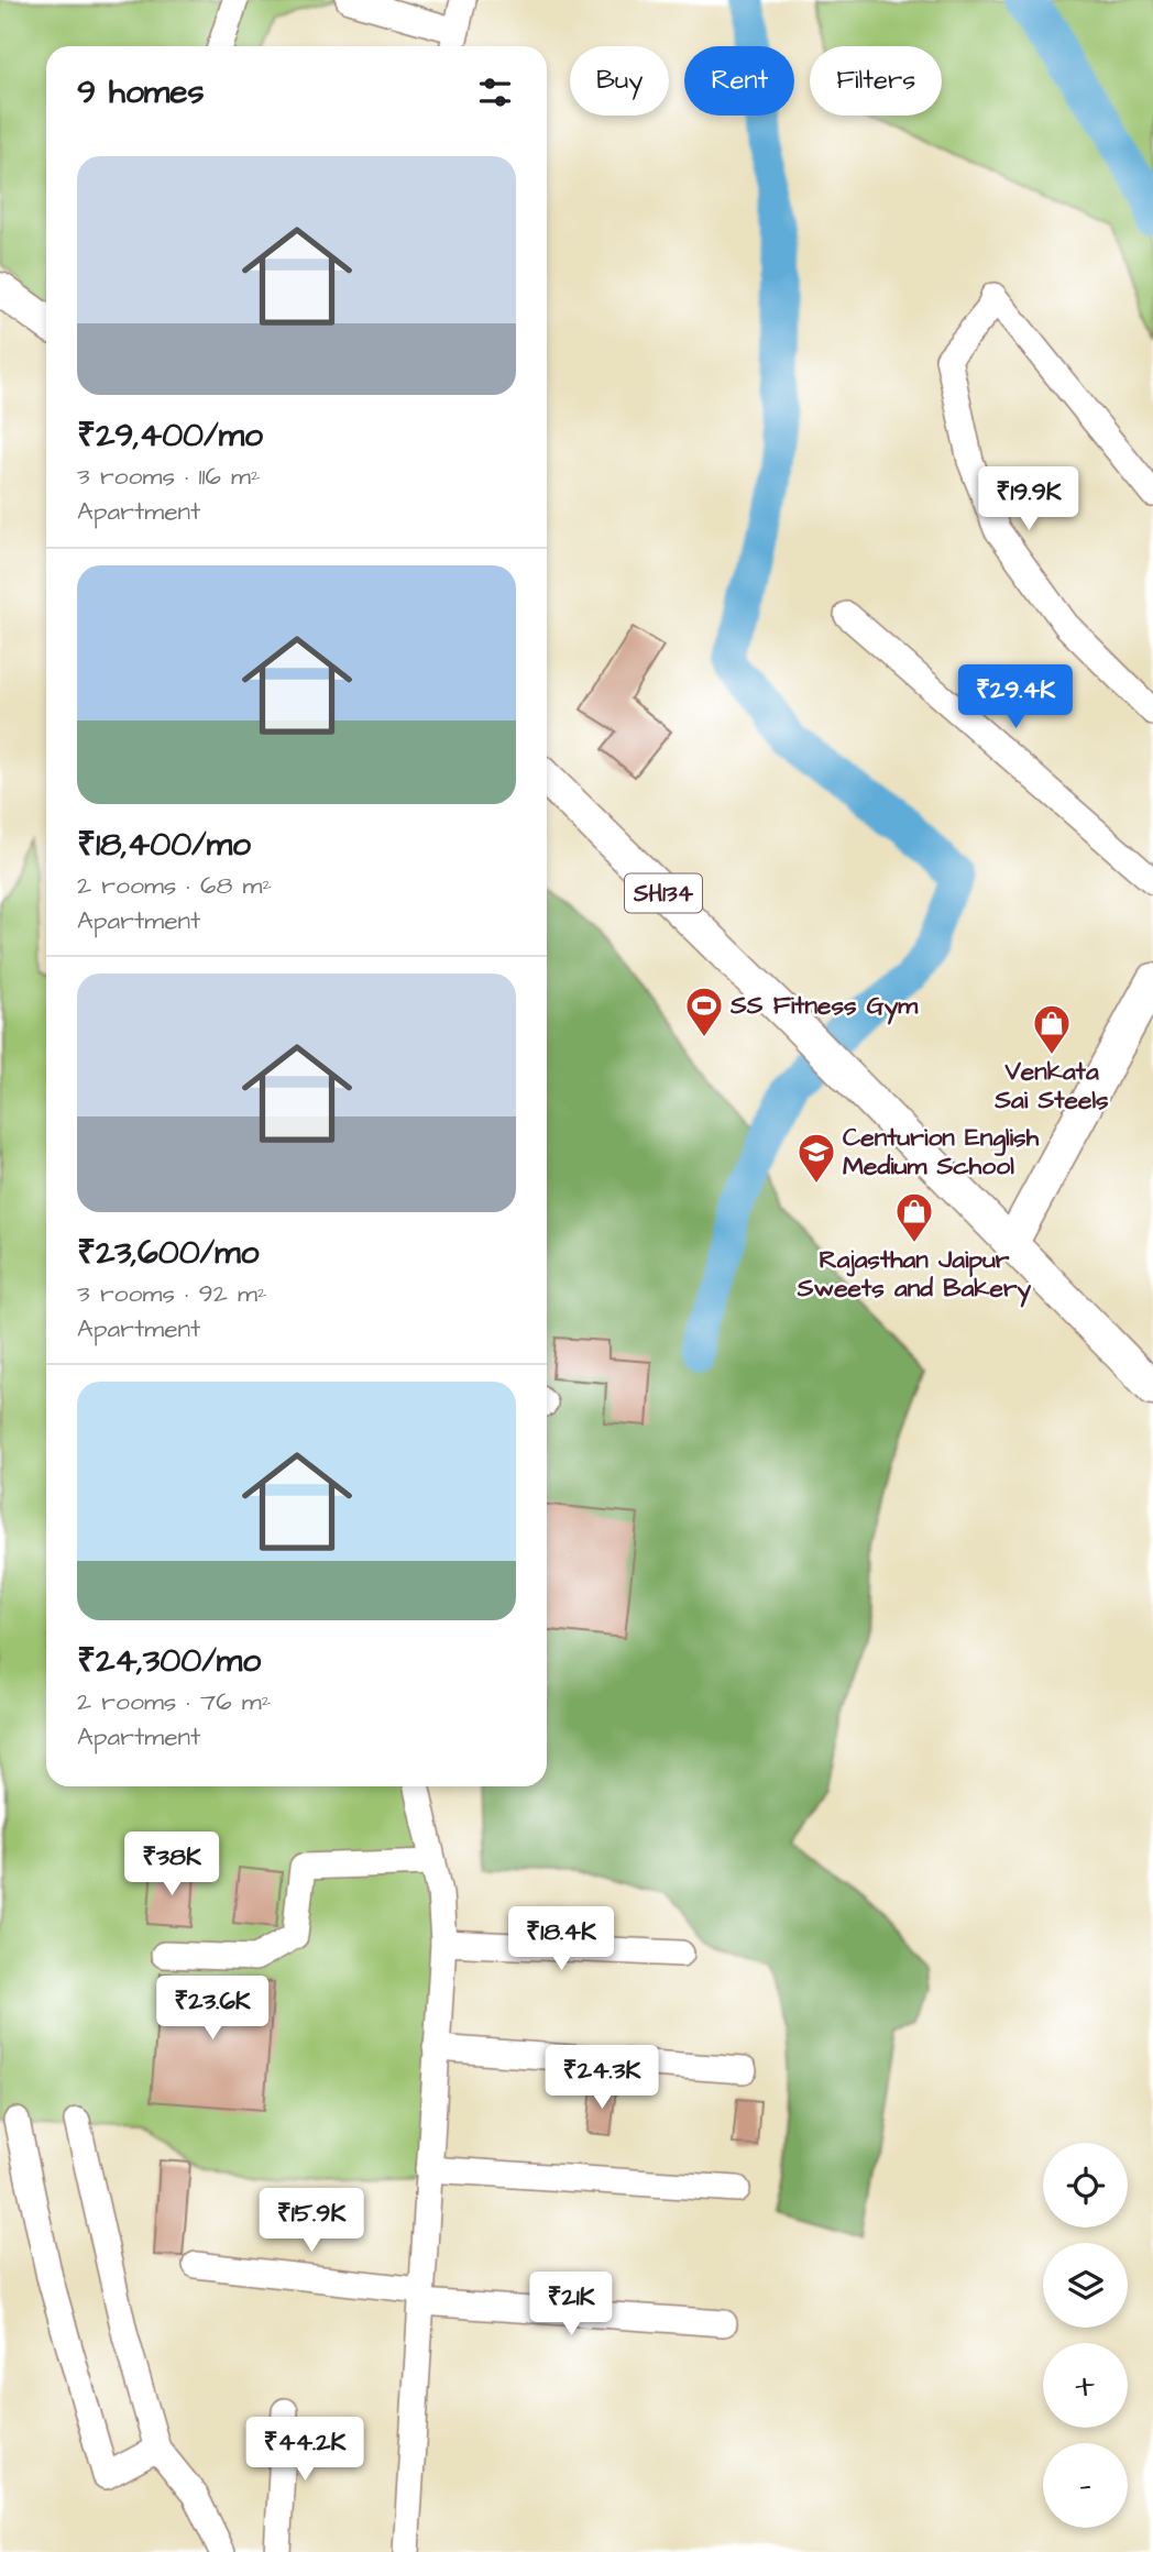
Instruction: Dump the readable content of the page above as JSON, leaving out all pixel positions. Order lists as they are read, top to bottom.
{
  "streets": {
    "main road": ["SH134"]
  },
  "places": {
    "sports": ["SS Fitness Gym"],
    "shop": ["Venkata Sai Steels", "Rajasthan Jaipur Sweets and Bakery"],
    "school or university": ["Centurion English Medium School"]
  },
  "page": {
    "chip": ["Buy", "Rent", "Filters"],
    "heading": "9 homes",
    "list": [
      {
        "name": "₹29,400/mo",
        "note": "3 rooms · 116 m² · Apartment"
      },
      {
        "name": "₹18,400/mo",
        "note": "2 rooms · 68 m² · Apartment"
      },
      {
        "name": "₹23,600/mo",
        "note": "3 rooms · 92 m² · Apartment"
      },
      {
        "name": "₹24,300/mo",
        "note": "2 rooms · 76 m² · Apartment"
      }
    ],
    "price": [
      "₹19.9K",
      "₹29.4K",
      "₹38K",
      "₹18.4K",
      "₹23.6K",
      "₹24.3K",
      "₹15.9K",
      "₹21K",
      "₹44.2K"
    ],
    "map_buttons": ["+", "−"]
  }
}
